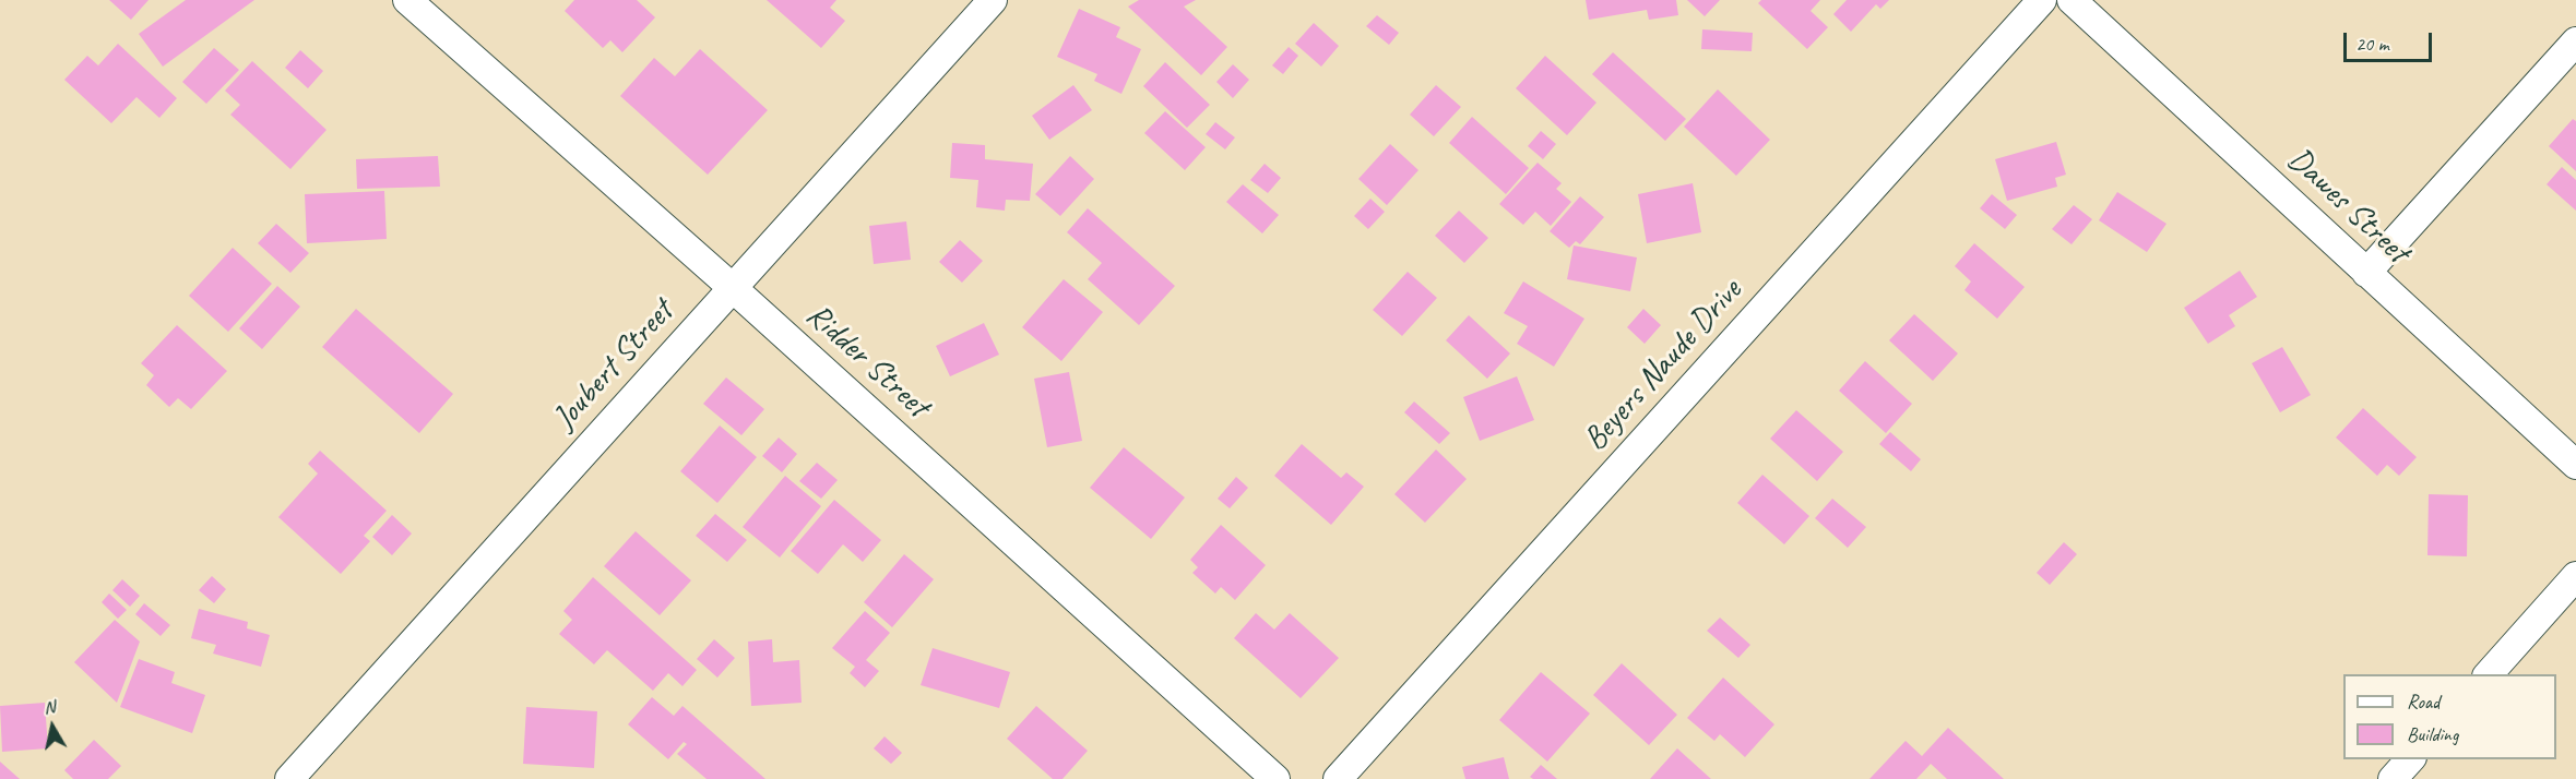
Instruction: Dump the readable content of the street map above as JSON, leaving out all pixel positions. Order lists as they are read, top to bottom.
{
  "streets": {
    "street": [
      "Dawes Street",
      "Ridder Street",
      "Joubert Street",
      "Beyers Naude Drive"
    ]
  },
  "crossings": [
    ["Ridder Street", "Joubert Street"]
  ],
  "legend": ["Road", "Building"],
  "scale_bar": "20 m",
  "north": "top"
}
